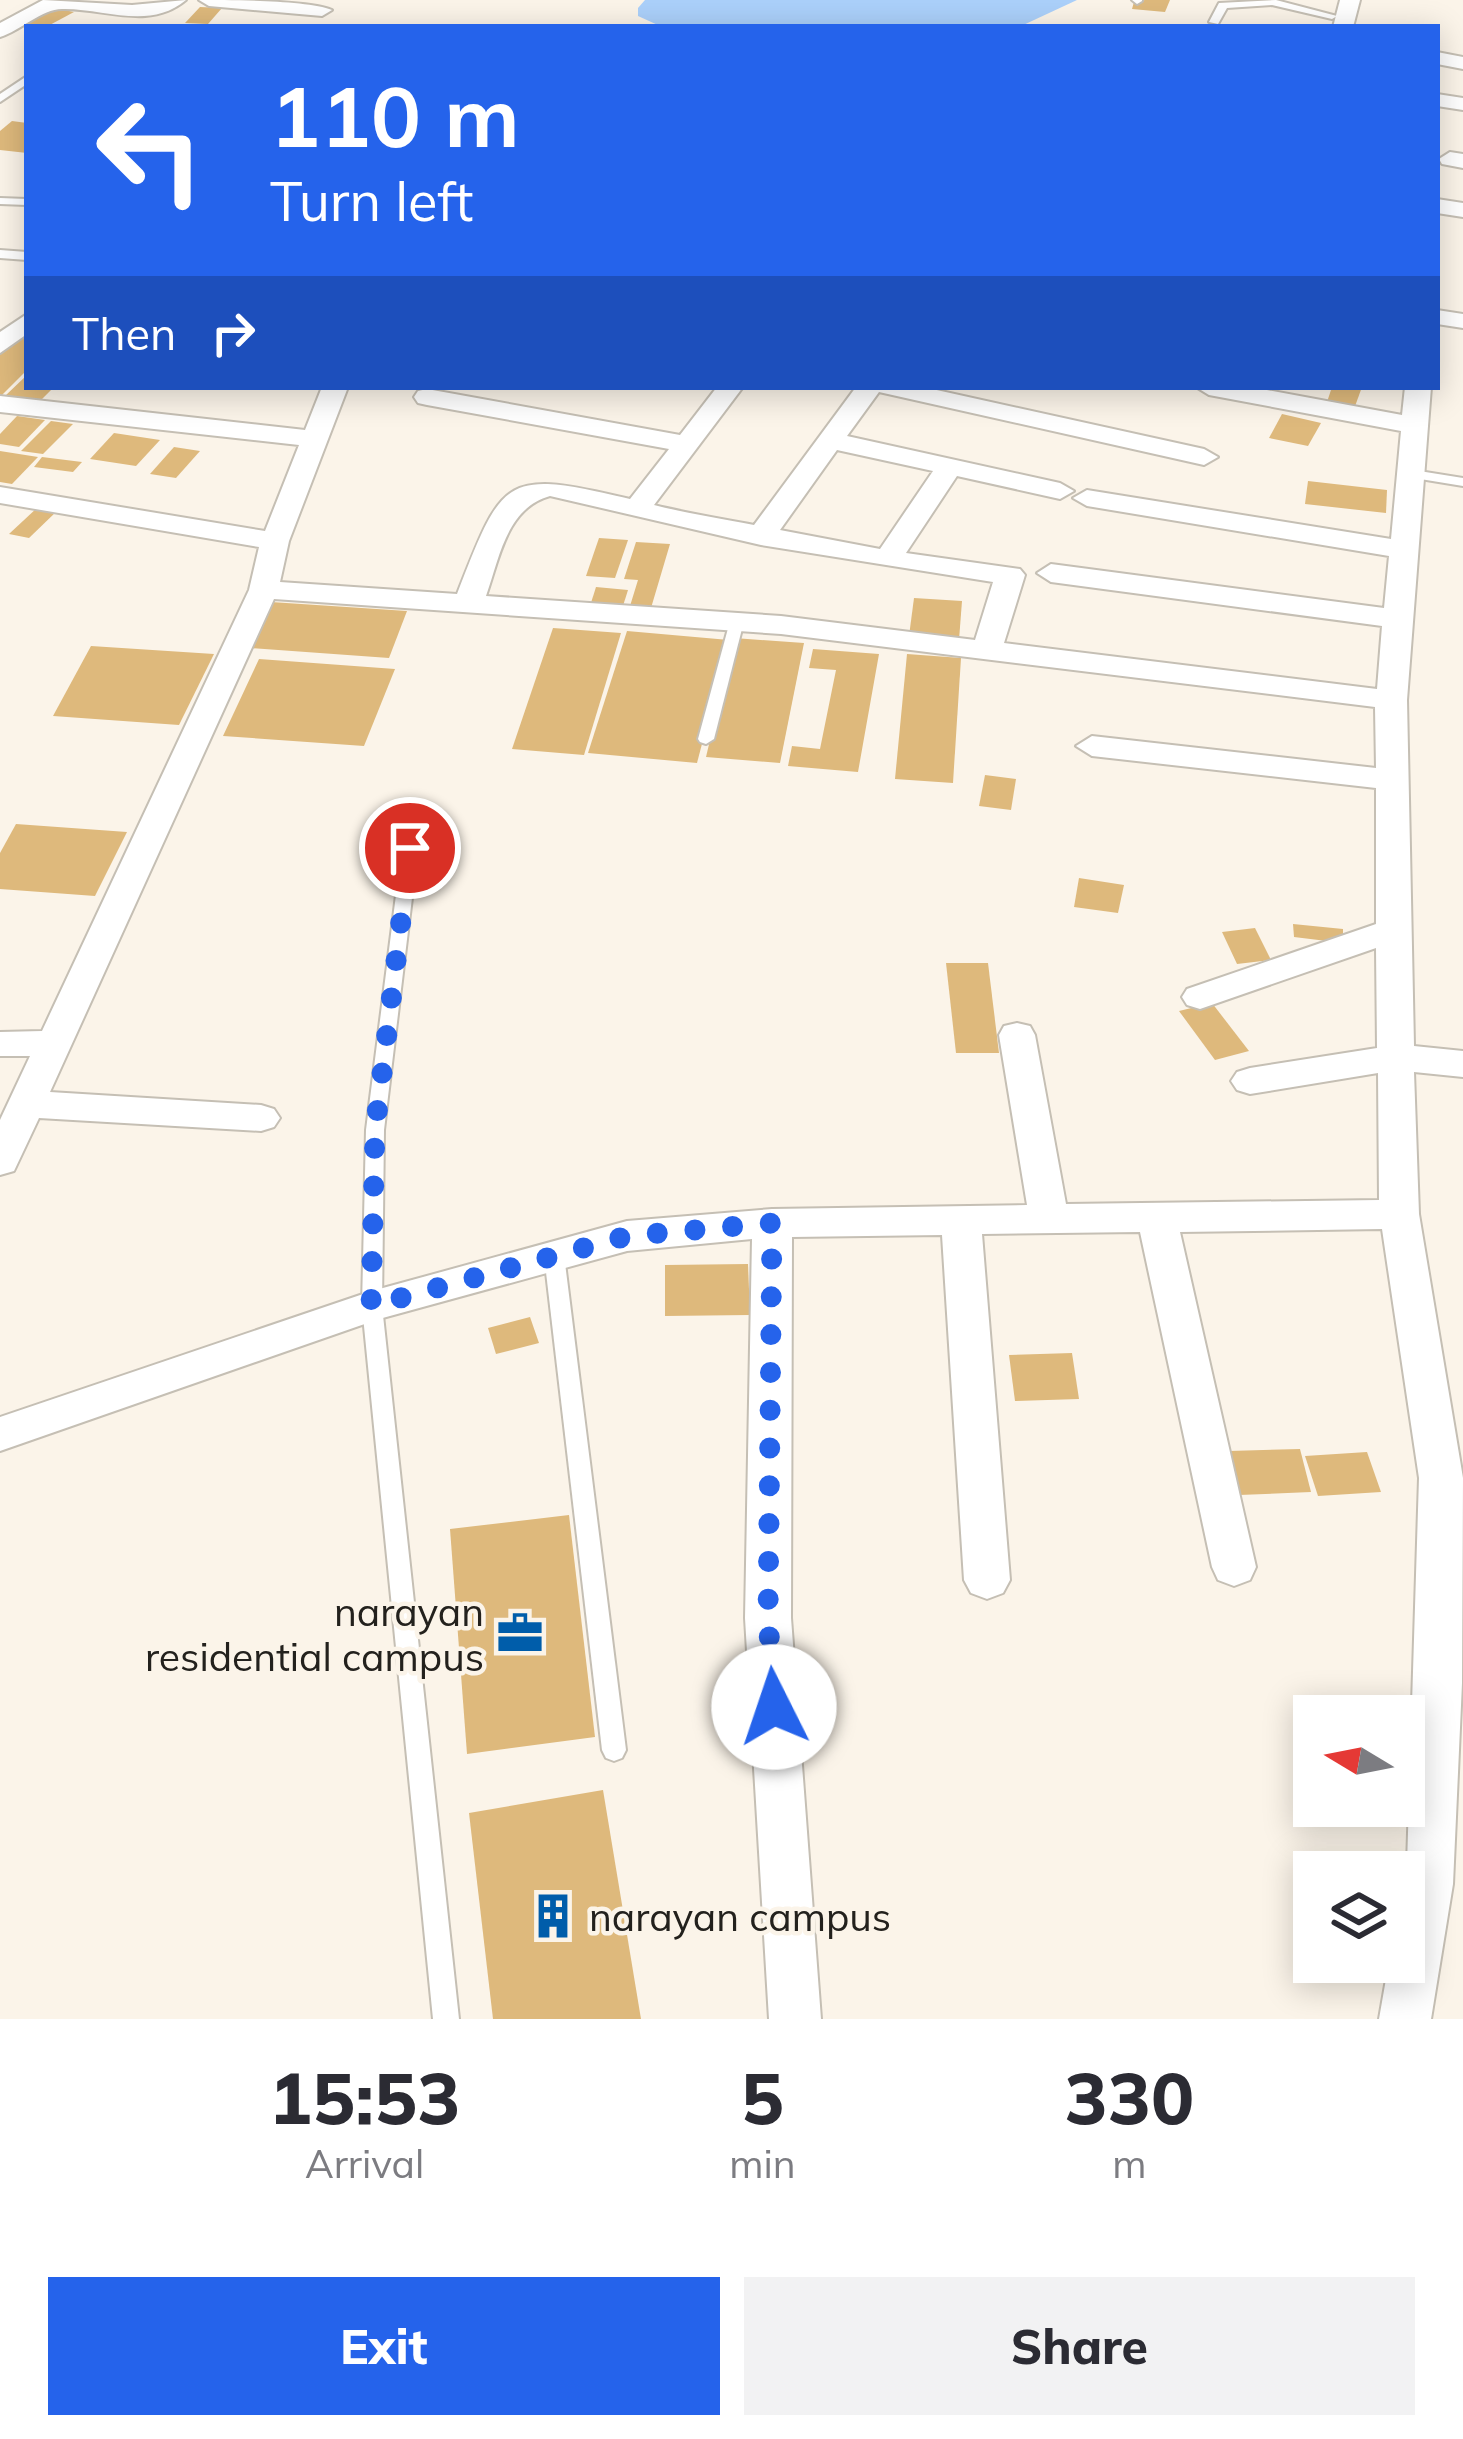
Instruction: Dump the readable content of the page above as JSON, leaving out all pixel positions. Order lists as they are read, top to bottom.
{
  "places": {
    "office": ["narayan residential campus"],
    "building": ["narayan campus"]
  },
  "north": "left",
  "page": {
    "turn": ["110 m", "Turn left"],
    "then": "Then",
    "eta": [
      "15:53",
      "Arrival",
      "5",
      "min",
      "330",
      "m"
    ],
    "buttons": ["Exit", "Share"]
  }
}
